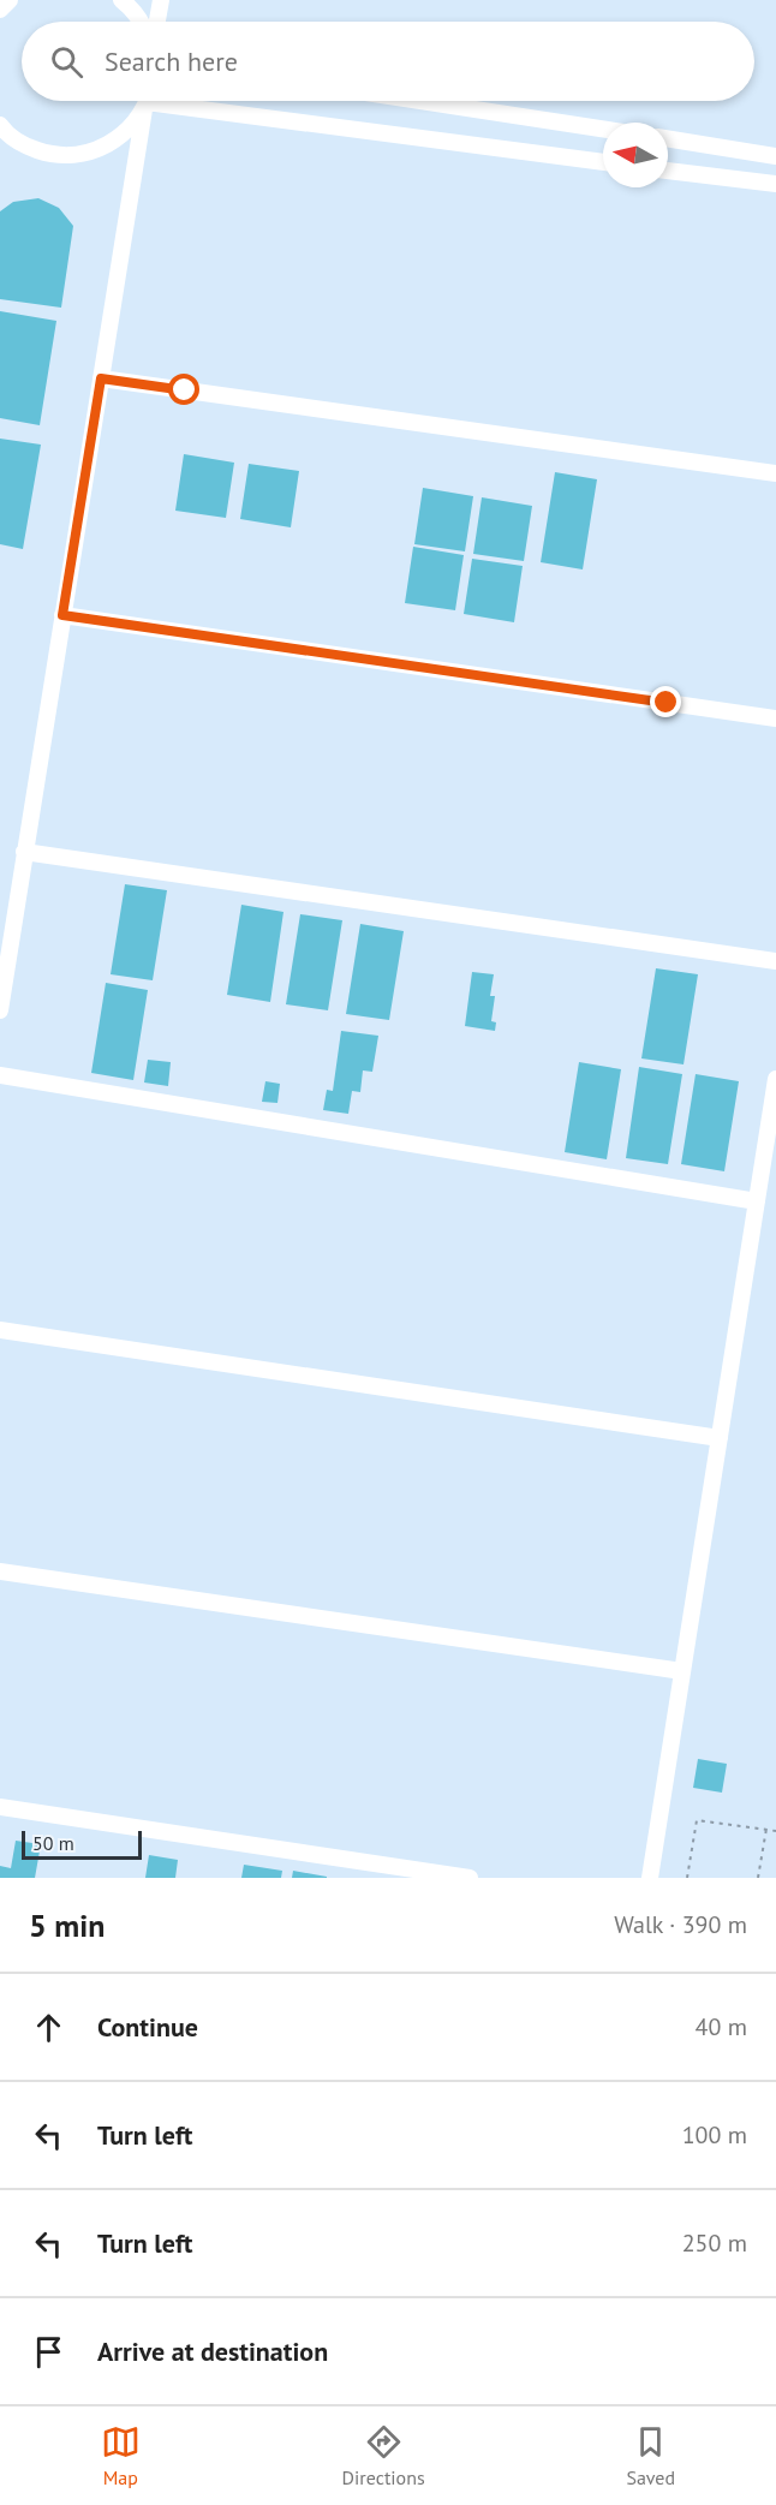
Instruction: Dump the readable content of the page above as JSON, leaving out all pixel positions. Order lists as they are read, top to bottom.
{
  "scale_bar": "50 m",
  "north": "left",
  "page": {
    "search": "Search here",
    "scale": "50 m",
    "heading": ["5 min", "Walk · 390 m"],
    "list": [
      ["Continue", "40 m"],
      ["Turn left", "100 m"],
      ["Turn left", "250 m"],
      "Arrive at destination"
    ],
    "nav": ["Map", "Directions", "Saved"]
  }
}
